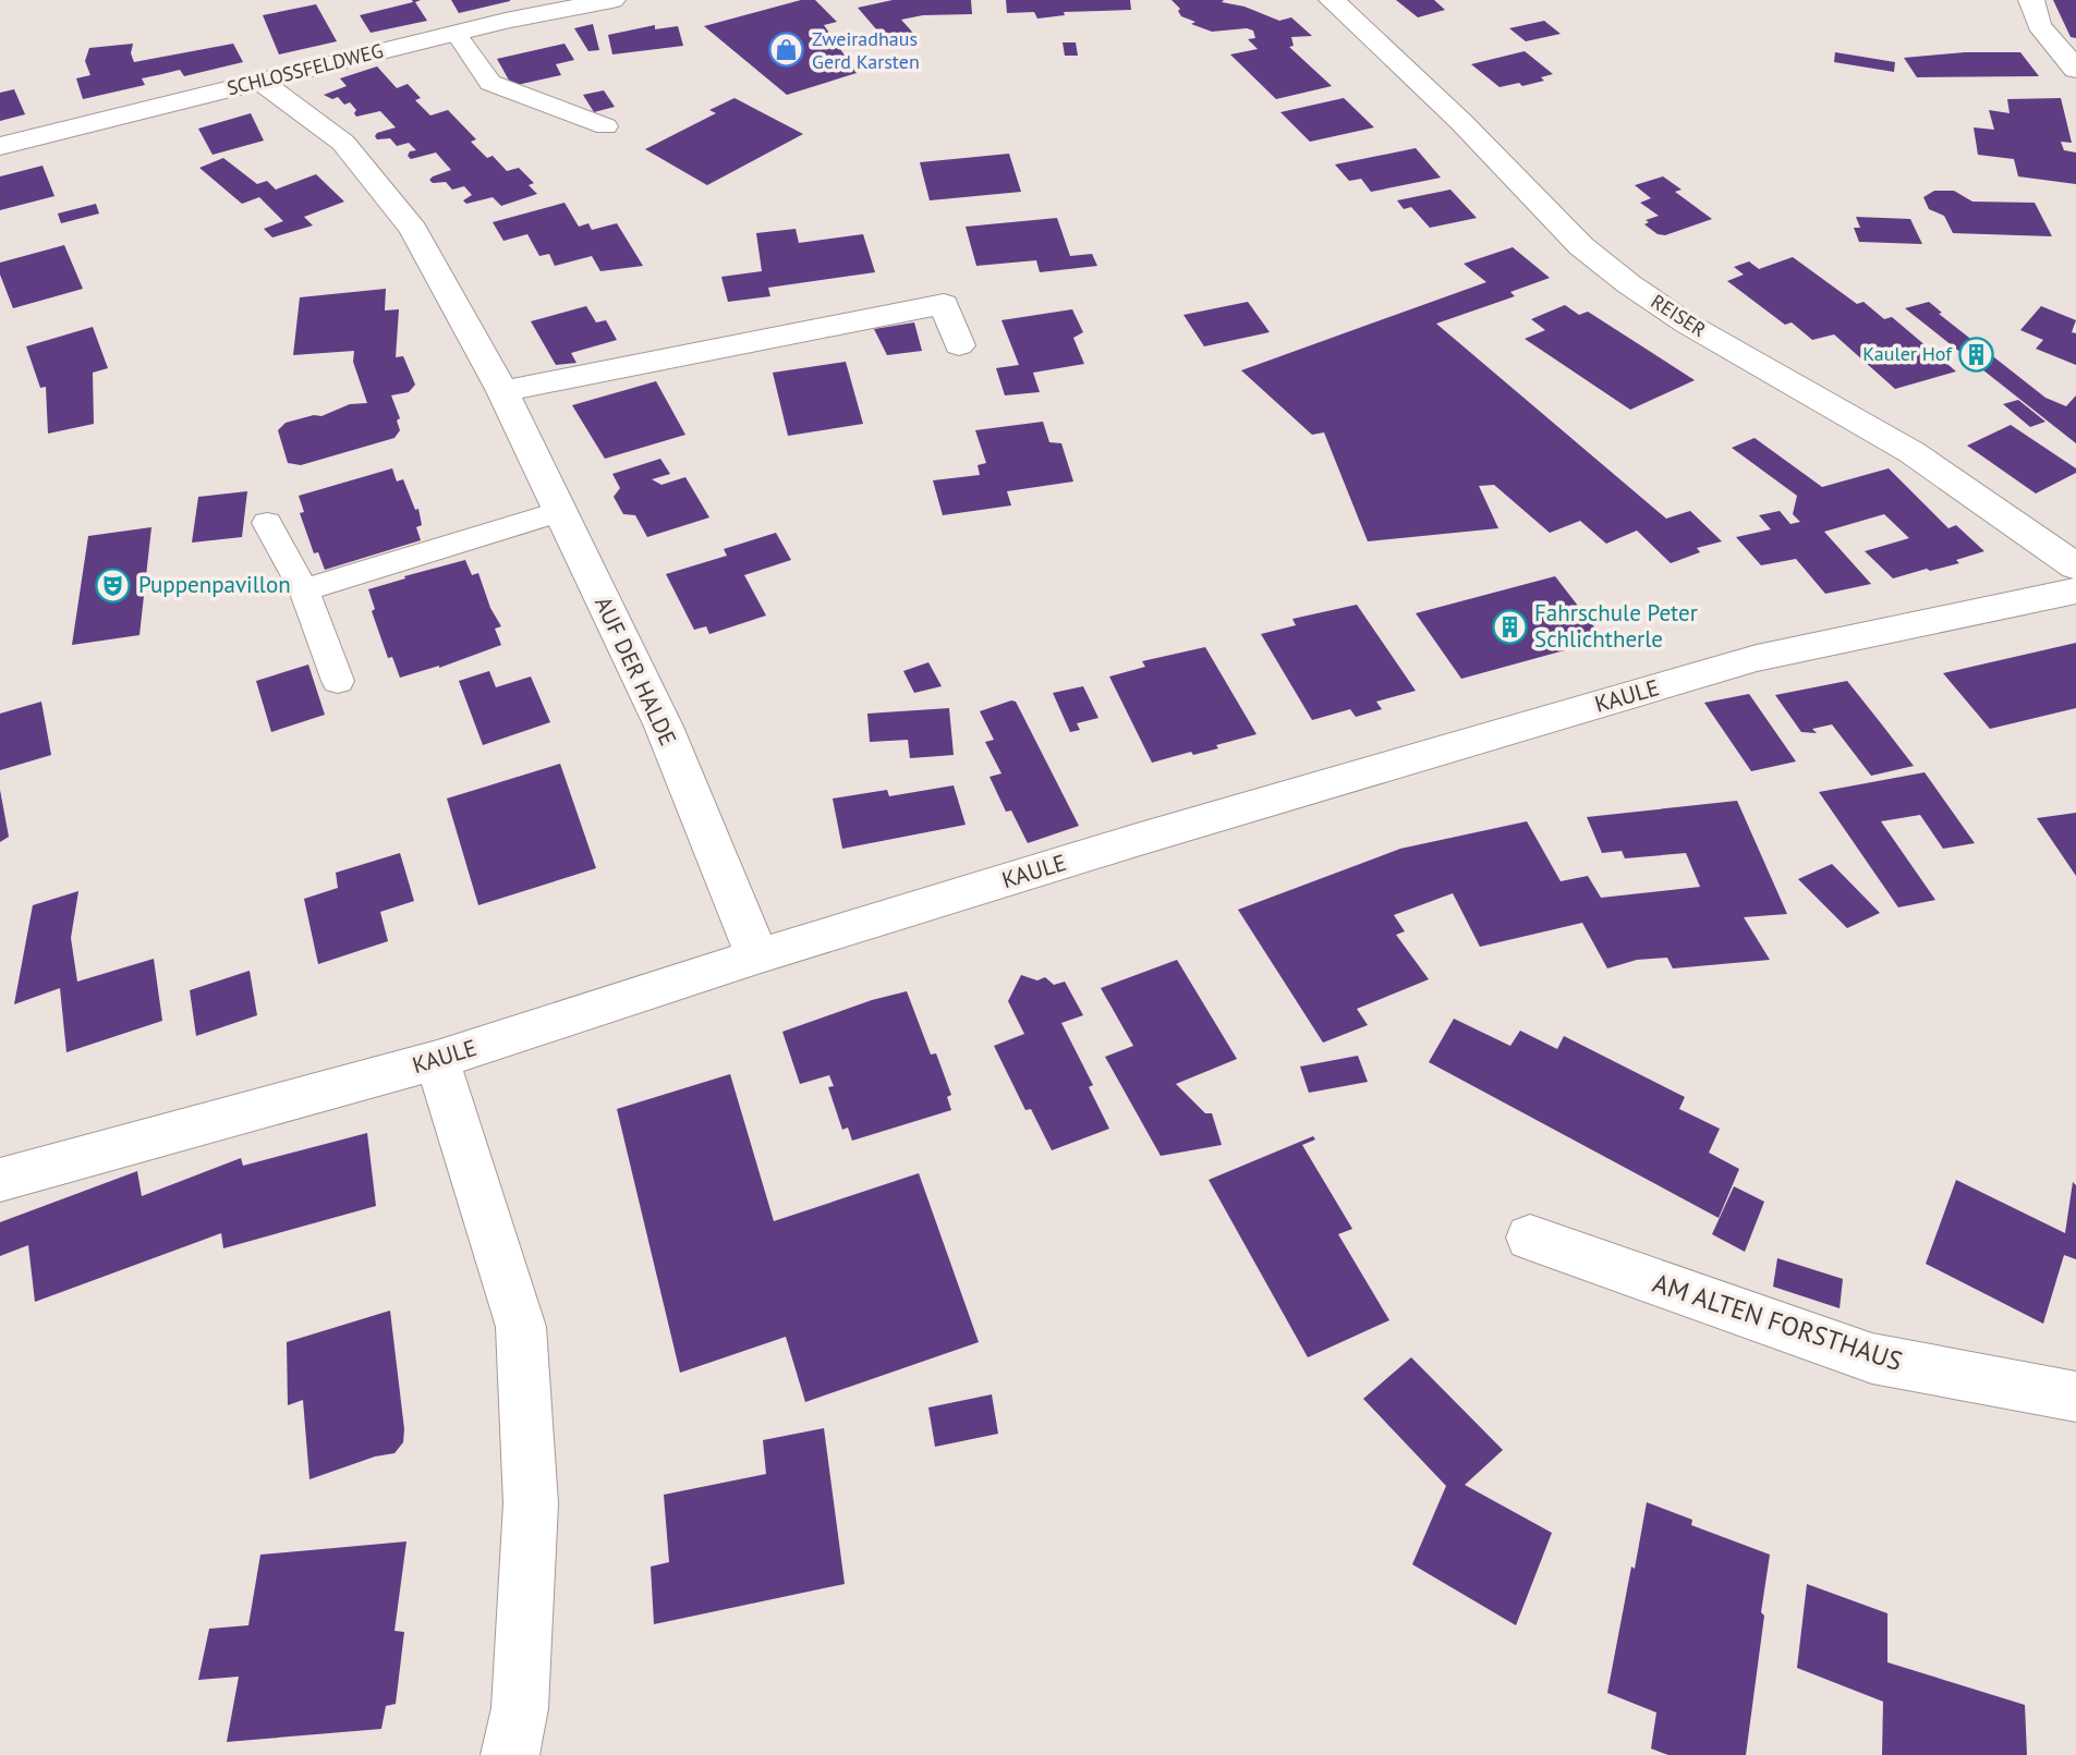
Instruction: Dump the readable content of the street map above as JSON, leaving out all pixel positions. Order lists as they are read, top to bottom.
{
  "streets": {
    "street": [
      "SCHLOSSFELDWEG",
      "REISER",
      "AUF DER HALDE",
      "KAULE",
      "AM ALTEN FORSTHAUS"
    ]
  },
  "crossings": [
    ["SCHLOSSFELDWEG", "AUF DER HALDE"],
    ["AUF DER HALDE", "KAULE"]
  ],
  "places": {
    "shop": ["Zweiradhaus Gerd Karsten"],
    "building": ["Kauler Hof", "Fahrschule Peter Schlichtherle"],
    "theatre": ["Puppenpavillon"]
  }
}
